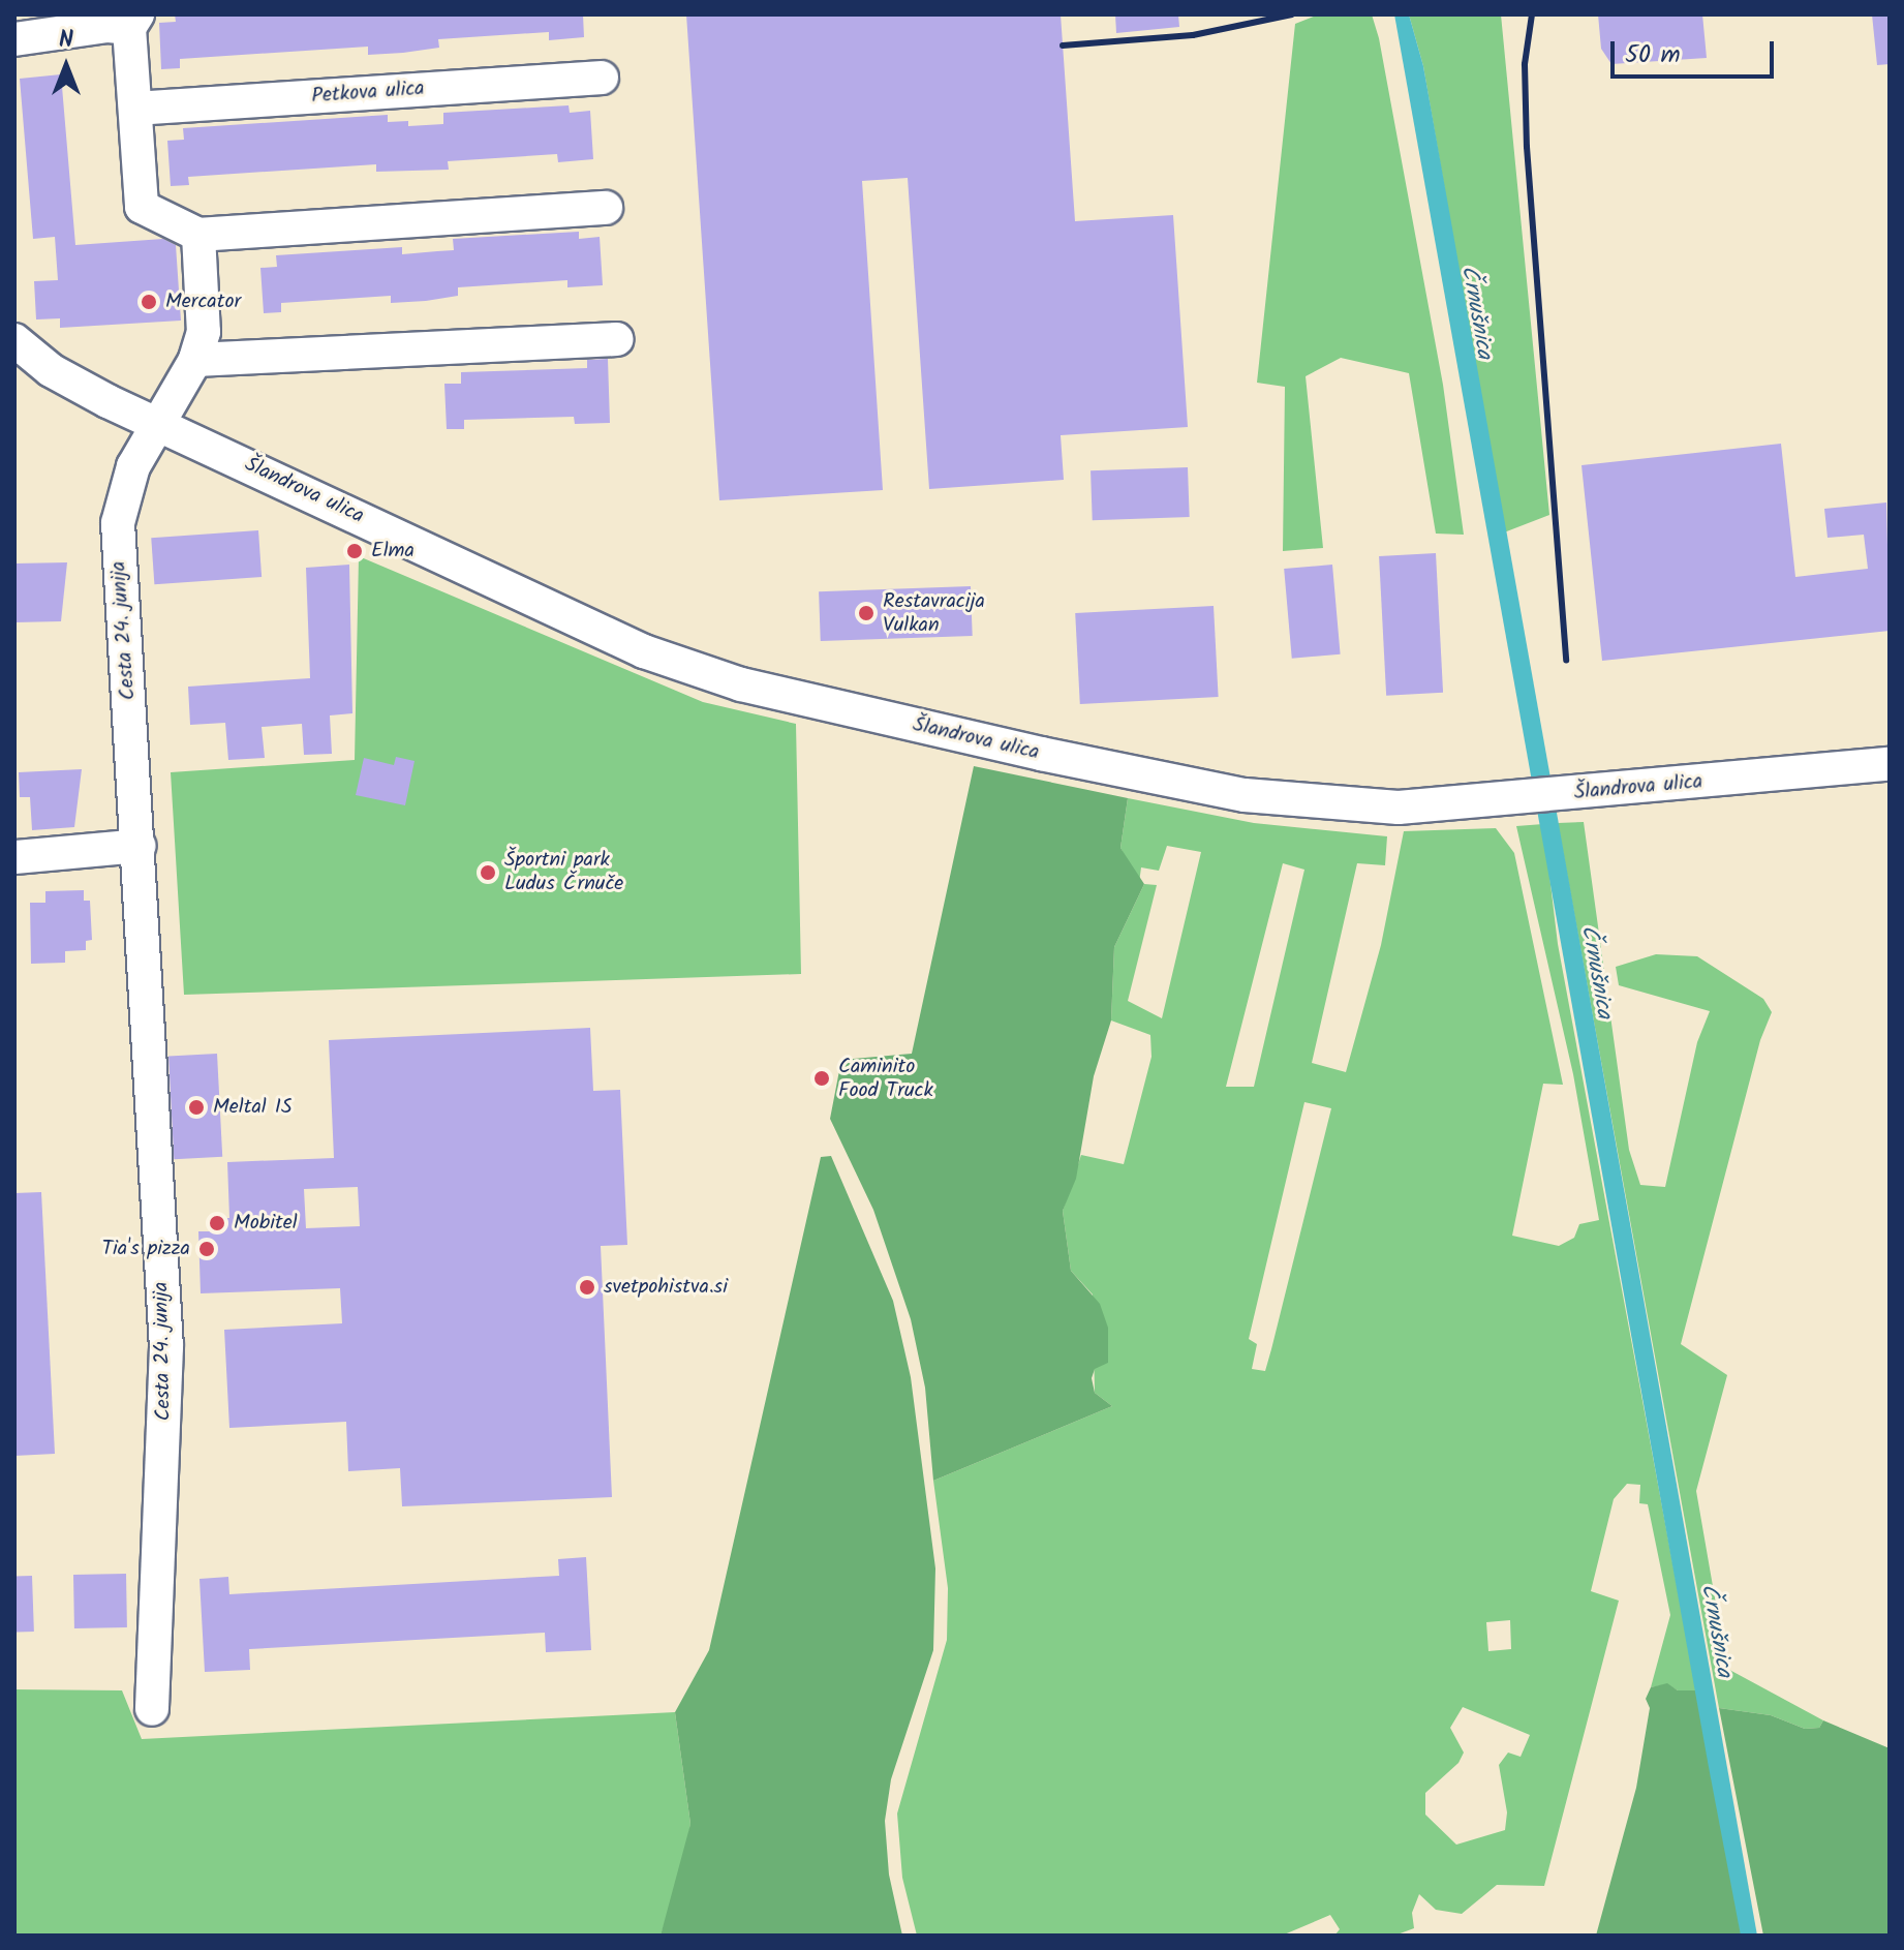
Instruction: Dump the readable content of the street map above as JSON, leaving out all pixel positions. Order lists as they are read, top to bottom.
{
  "streets": {
    "street": ["Petkova ulica", "Šlandrova ulica", "Cesta 24. junija"]
  },
  "crossings": [
    ["Šlandrova ulica", "Cesta 24. junija"]
  ],
  "water": ["Črnušnica"],
  "places": [
    "Mercator",
    "Elma",
    "Restavracija Vulkan",
    "Športni park Ludus Črnuče",
    "Caminito Food Truck",
    "Meltal IS",
    "Mobitel",
    "Tia's pizza",
    "svetpohistva.si"
  ],
  "scale_bar": "50 m",
  "north": "top"
}
